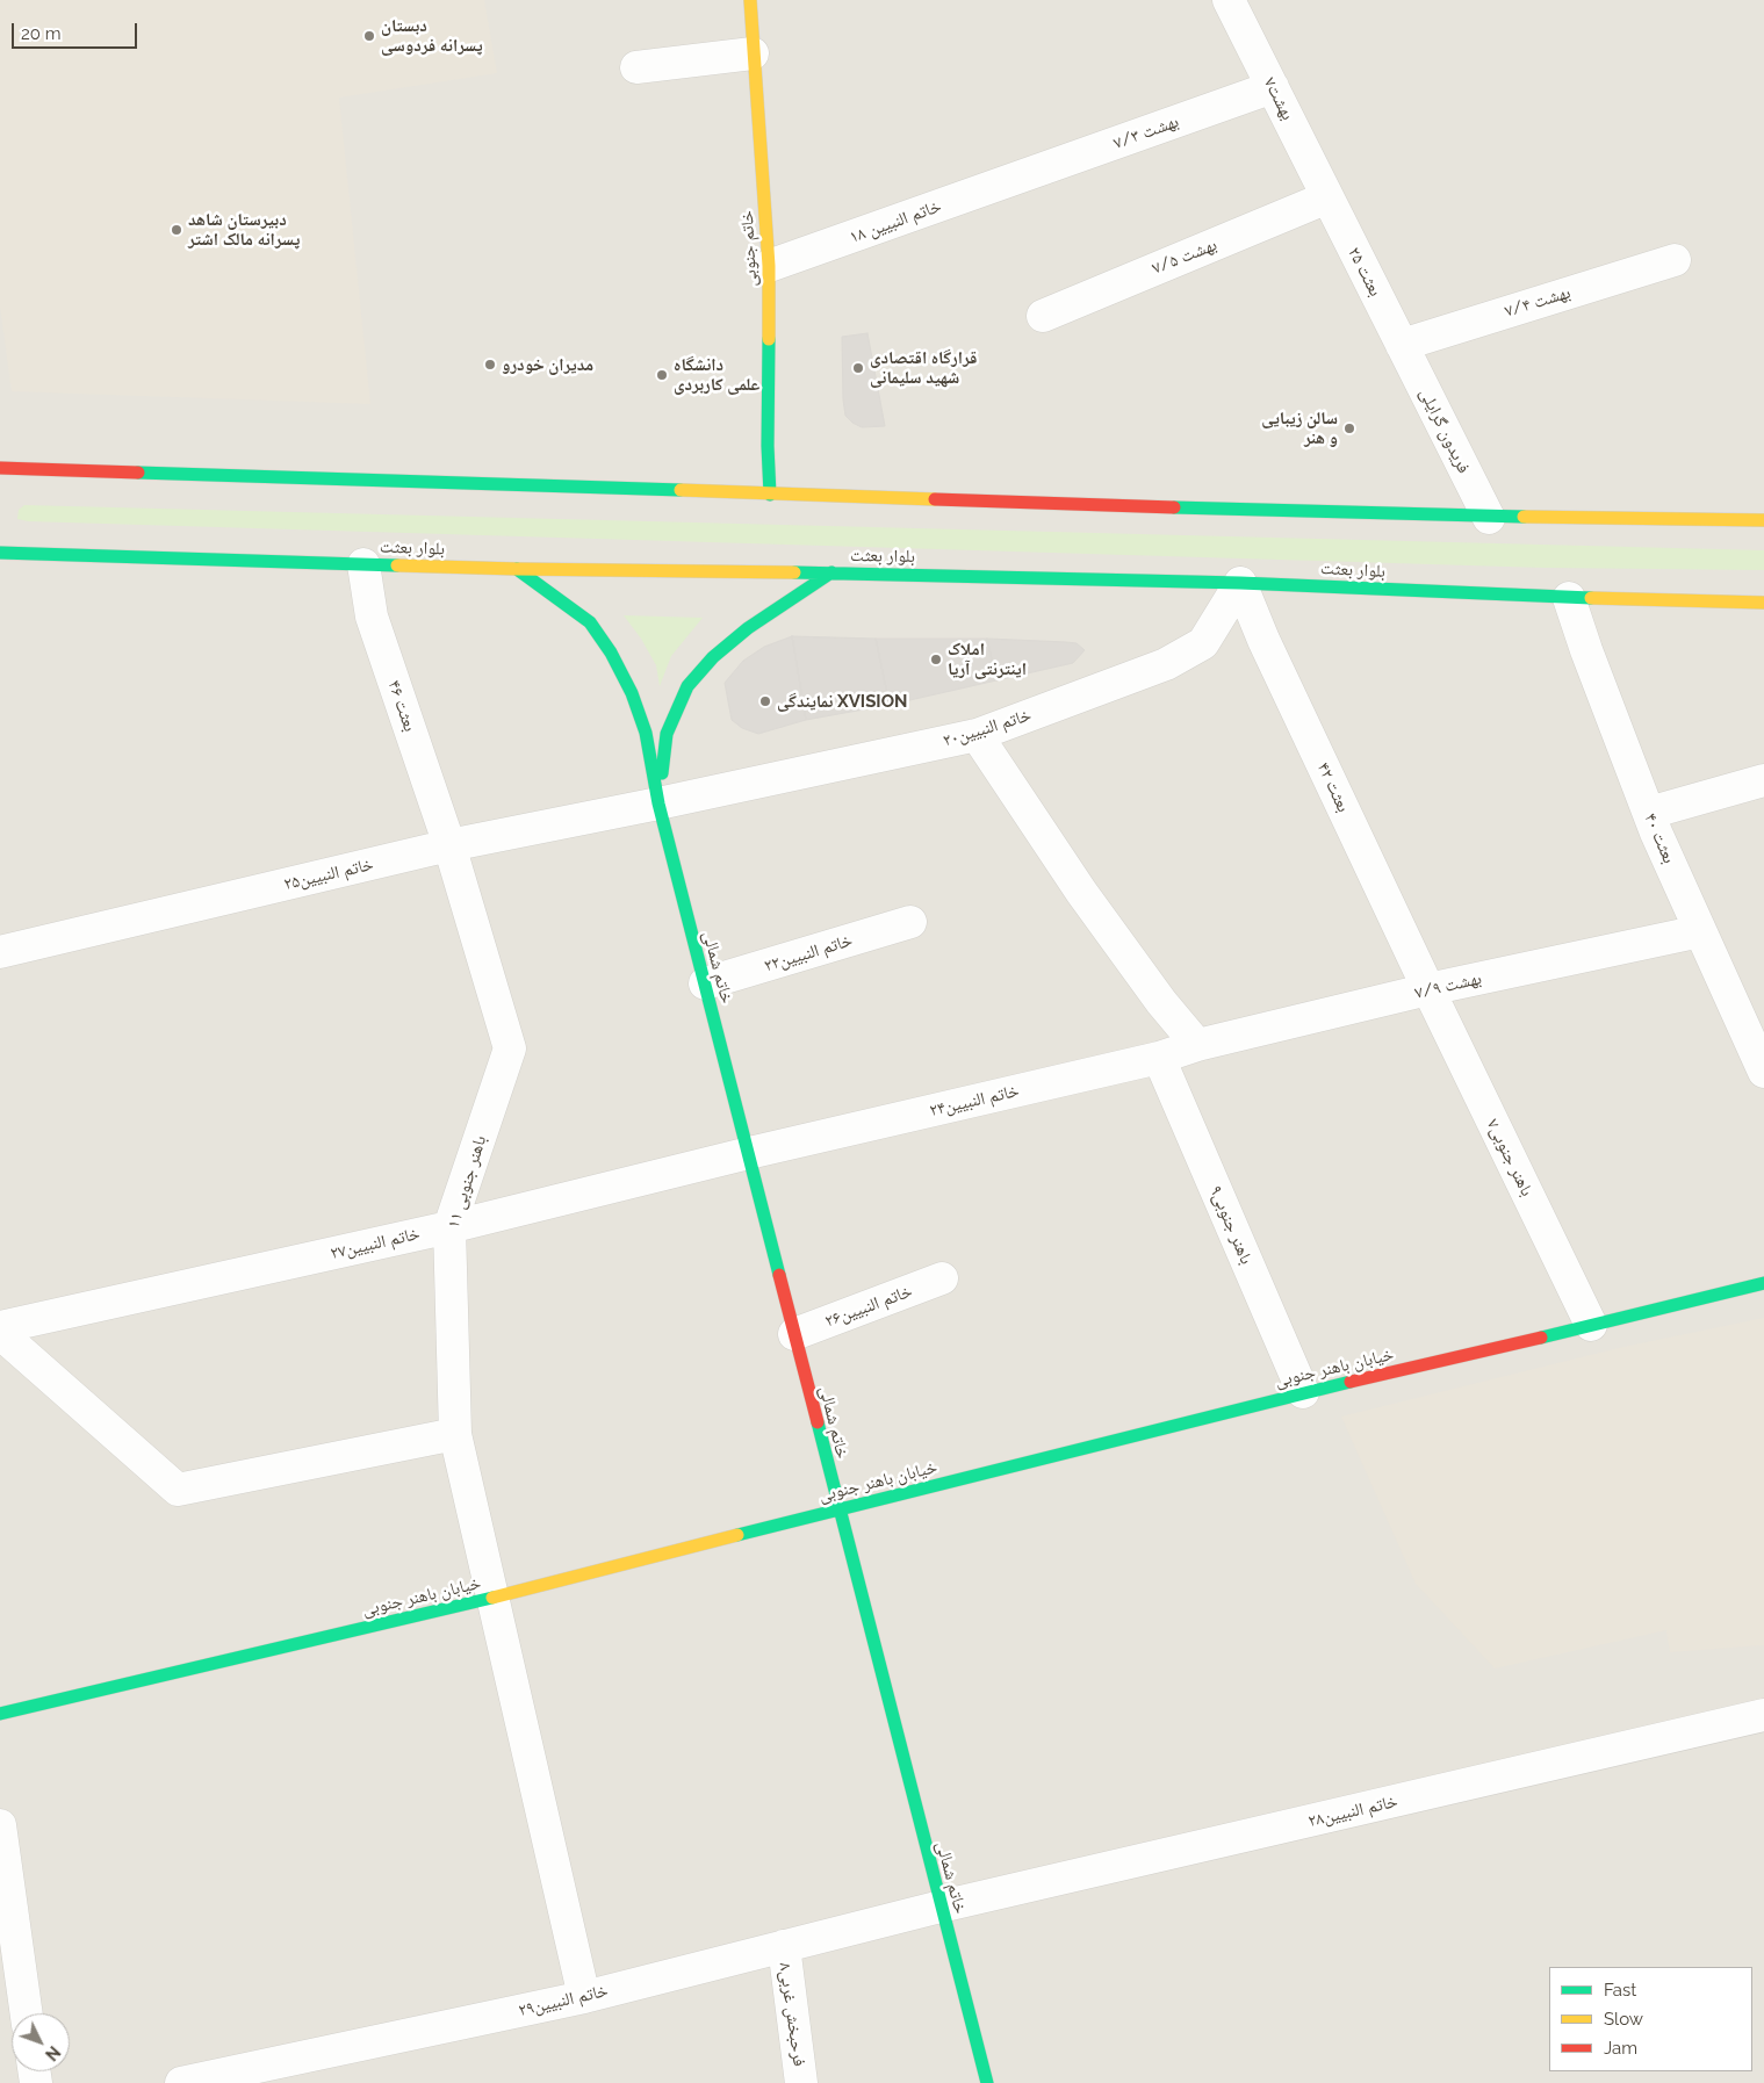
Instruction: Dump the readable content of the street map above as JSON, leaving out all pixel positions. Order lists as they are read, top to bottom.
{
  "streets": {
    "street": [
      "بهشت۷",
      "بهشت ۷/۳",
      "خاتم النبیین ۱۸",
      "خاتم جنوبی",
      "بهشت ۷/۵",
      "بعثت ۲۵",
      "بهشت ۷/۴",
      "فریدون گرایلی",
      "بلوار بعثت",
      "بعثت ۴۶",
      "خاتم النبیین۲۰",
      "بعثت ۴۲",
      "بعثت ۴۰",
      "خاتم النبیین۲۵",
      "خاتم النبیین۲۲",
      "خاتم شمالی",
      "بهشت ۷/۹",
      "خاتم النبیین۲۴",
      "باهنر جنوبی۷",
      "باهنر جنوبی ۱۱",
      "باهنر جنوبی۹",
      "خاتم النبیین۲۷",
      "خاتم النبیین۲۶",
      "خیابان باهنر جنوبی",
      "خاتم النبیین۲۸",
      "خاتم النبیین۲۹",
      "فرحبخش غربی۸"
    ]
  },
  "crossings": [
    ["بهشت۷", "بهشت ۷/۳"],
    ["بهشت۷", "بهشت ۷/۵"],
    ["بهشت۷", "بعثت ۲۵"],
    ["بهشت ۷/۳", "خاتم النبیین ۱۸"],
    ["خاتم النبیین ۱۸", "خاتم جنوبی"],
    ["بهشت ۷/۵", "بعثت ۲۵"],
    ["بعثت ۲۵", "بهشت ۷/۴"],
    ["بعثت ۲۵", "فریدون گرایلی"],
    ["بهشت ۷/۴", "فریدون گرایلی"],
    ["بلوار بعثت", "بعثت ۴۶"],
    ["بلوار بعثت", "خاتم النبیین۲۰"],
    ["بلوار بعثت", "بعثت ۴۲"],
    ["بلوار بعثت", "بعثت ۴۰"],
    ["بلوار بعثت", "خاتم شمالی"],
    ["بعثت ۴۶", "خاتم النبیین۲۵"],
    ["بعثت ۴۶", "باهنر جنوبی ۱۱"],
    ["خاتم النبیین۲۰", "بعثت ۴۲"],
    ["خاتم النبیین۲۰", "خاتم النبیین۲۵"],
    ["خاتم النبیین۲۰", "خاتم شمالی"],
    ["بعثت ۴۲", "بهشت ۷/۹"],
    ["بعثت ۴۲", "باهنر جنوبی۷"],
    ["بعثت ۴۰", "بهشت ۷/۹"],
    ["خاتم النبیین۲۵", "خاتم شمالی"],
    ["خاتم النبیین۲۵", "باهنر جنوبی ۱۱"],
    ["خاتم النبیین۲۲", "خاتم شمالی"],
    ["خاتم شمالی", "خاتم النبیین۲۴"],
    ["خاتم شمالی", "خاتم النبیین۲۷"],
    ["خاتم شمالی", "خاتم النبیین۲۶"],
    ["خاتم شمالی", "خیابان باهنر جنوبی"],
    ["خاتم شمالی", "خاتم النبیین۲۸"],
    ["خاتم شمالی", "خاتم النبیین۲۹"],
    ["بهشت ۷/۹", "خاتم النبیین۲۴"],
    ["بهشت ۷/۹", "باهنر جنوبی۷"],
    ["خاتم النبیین۲۴", "باهنر جنوبی۹"],
    ["خاتم النبیین۲۴", "خاتم النبیین۲۷"],
    ["باهنر جنوبی۷", "خیابان باهنر جنوبی"],
    ["باهنر جنوبی ۱۱", "خاتم النبیین۲۷"],
    ["باهنر جنوبی ۱۱", "خیابان باهنر جنوبی"],
    ["باهنر جنوبی ۱۱", "خاتم النبیین۲۹"],
    ["باهنر جنوبی۹", "خیابان باهنر جنوبی"],
    ["خاتم النبیین۲۸", "خاتم النبیین۲۹"],
    ["خاتم النبیین۲۹", "فرحبخش غربی۸"]
  ],
  "places": [
    "دبستان پسرانه فردوسی",
    "دبیرستان شاهد پسرانه مالک اشتر",
    "مدیران خودرو",
    "قرارگاه اقتصادی شهید سلیمانی",
    "دانشگاه علمی کاربردی",
    "سالن زیبایی و هنر",
    "املاک اینترنتی آریا",
    "نمایندگی XVISION"
  ],
  "legend": ["Fast", "Slow", "Jam"],
  "scale_bar": "20 m",
  "north": "bottom right"
}
